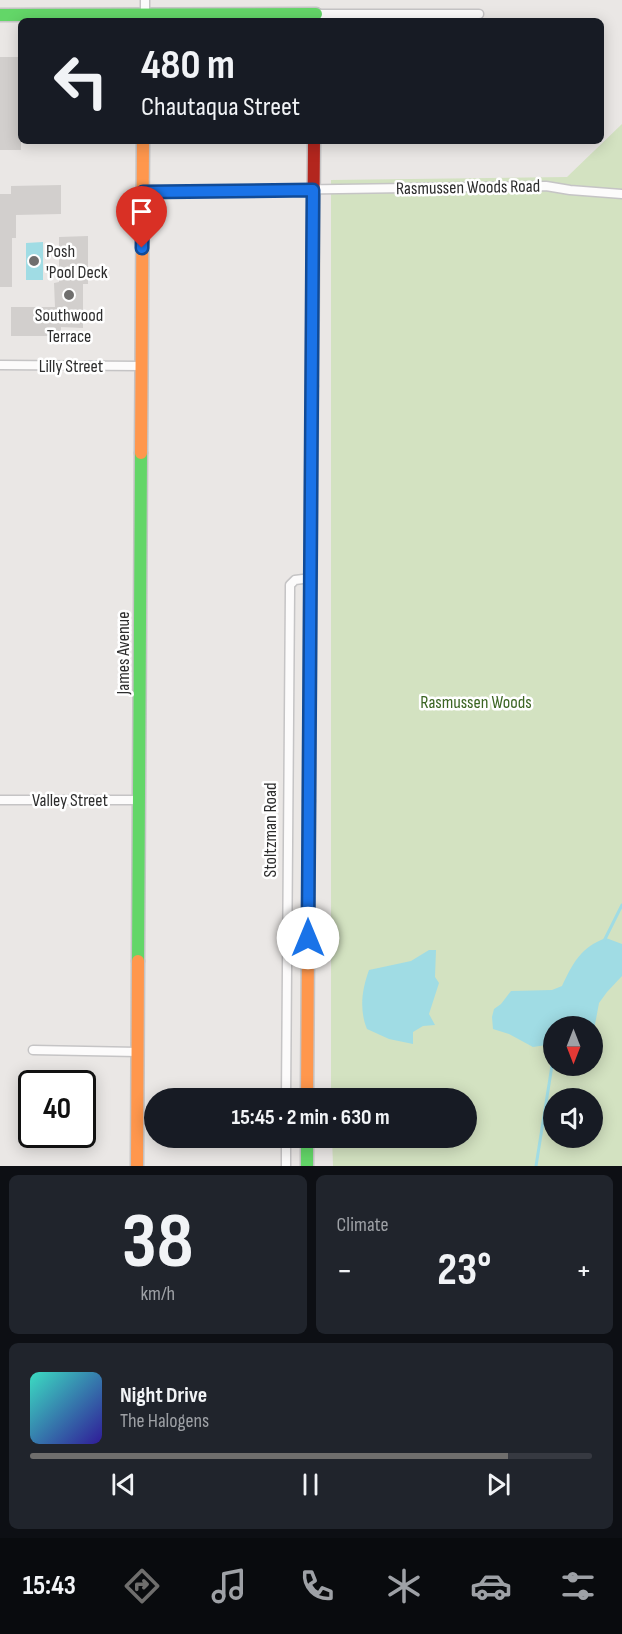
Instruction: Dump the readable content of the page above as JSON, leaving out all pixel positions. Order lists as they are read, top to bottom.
{
  "streets": {
    "street": [
      "Rasmussen Woods Road",
      "Lilly Street",
      "James Avenue",
      "Valley Street",
      "Stoltzman Road"
    ]
  },
  "crossings": [
    ["Rasmussen Woods Road", "James Avenue"],
    ["Lilly Street", "James Avenue"],
    ["James Avenue", "Valley Street"]
  ],
  "parks": ["Rasmussen Woods"],
  "places": ["Posh 'Pool Deck", "Southwood Terrace"],
  "north": "bottom",
  "page": {
    "turn": ["480 m", "Chautaqua Street"],
    "limit": "40",
    "trip": "15:45 · 2 min · 630 m",
    "tile": [
      ["38", "km/h"],
      "Climate"
    ],
    "heat": ["−", "23°", "+"],
    "song": ["Night Drive", "The Halogens"],
    "tabs": "15:43"
  }
}
